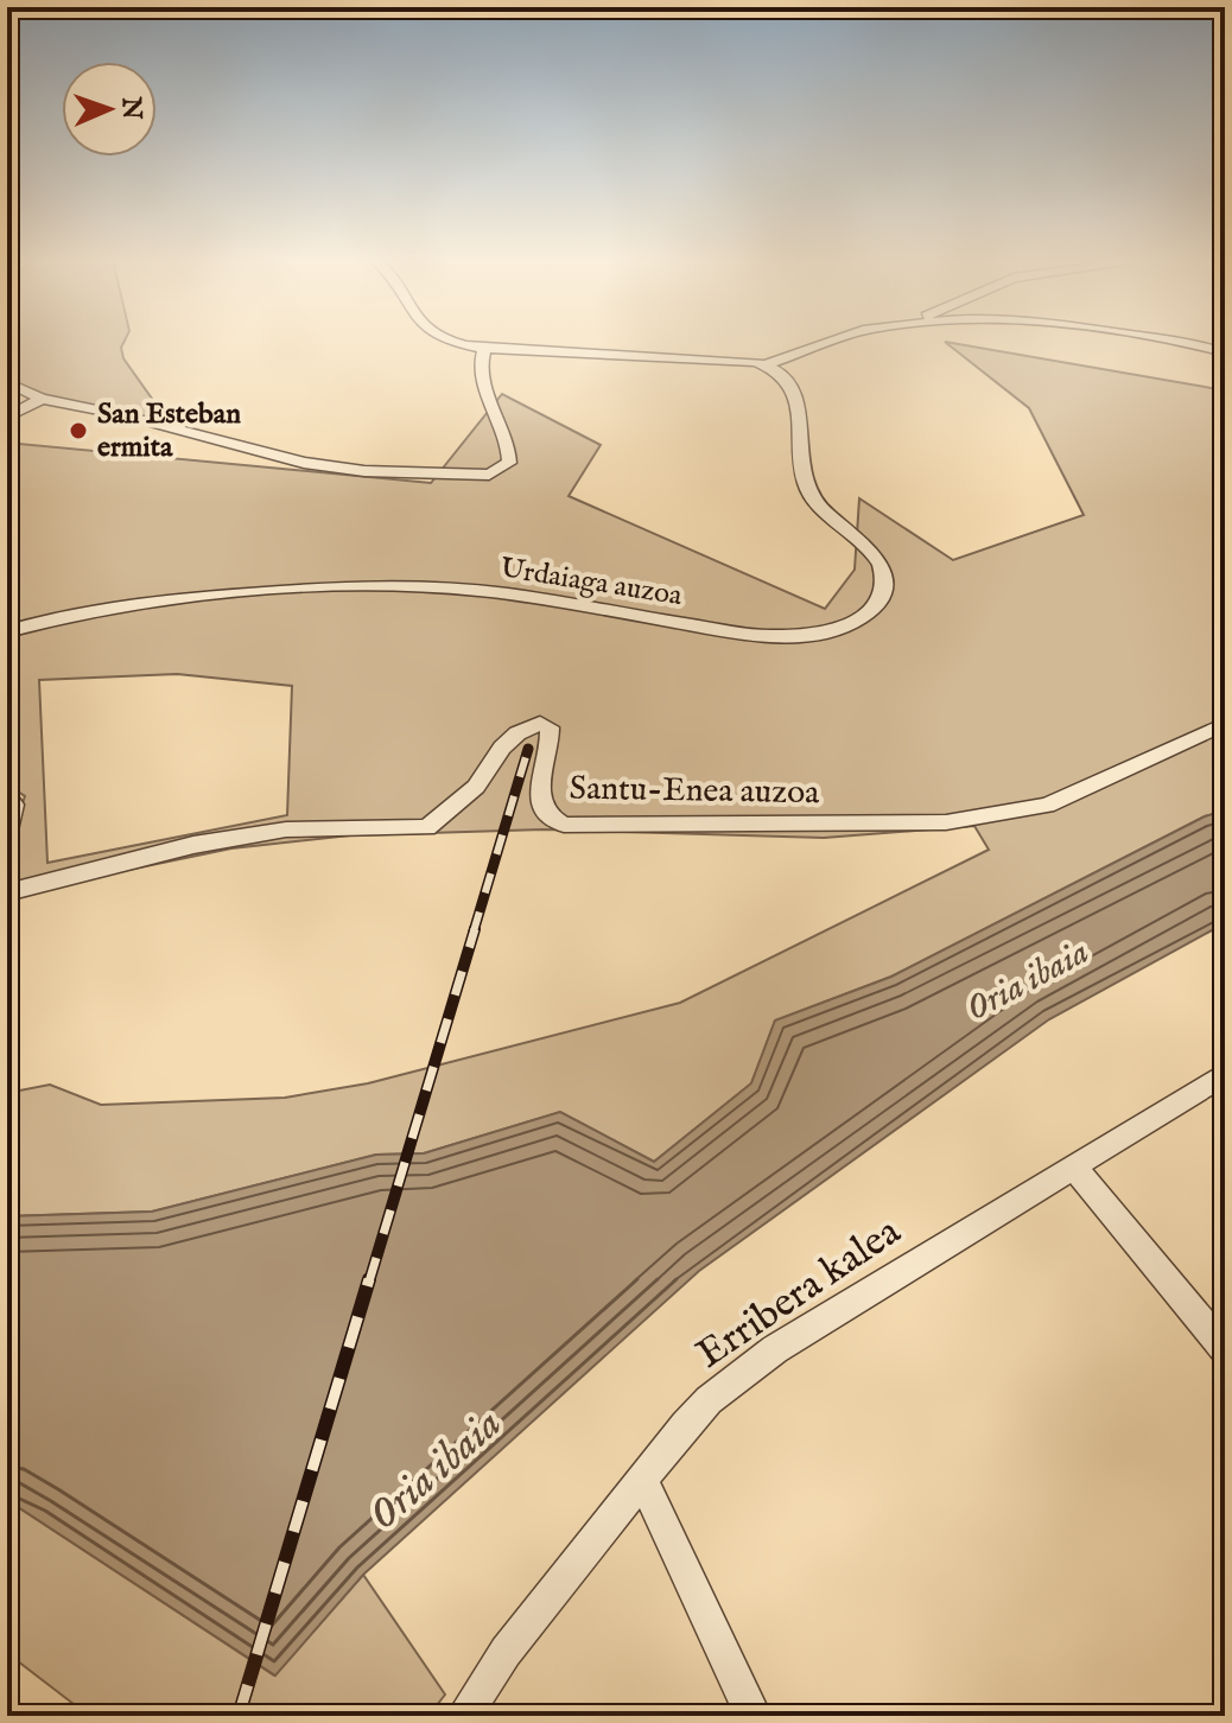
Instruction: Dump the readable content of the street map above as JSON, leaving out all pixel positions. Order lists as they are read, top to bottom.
{
  "streets": {
    "street": ["Urdaiaga auzoa", "Santu-Enea auzoa", "Erribera kalea"]
  },
  "water": ["Oria ibaia"],
  "places": ["San Esteban ermita"],
  "north": "right"
}
